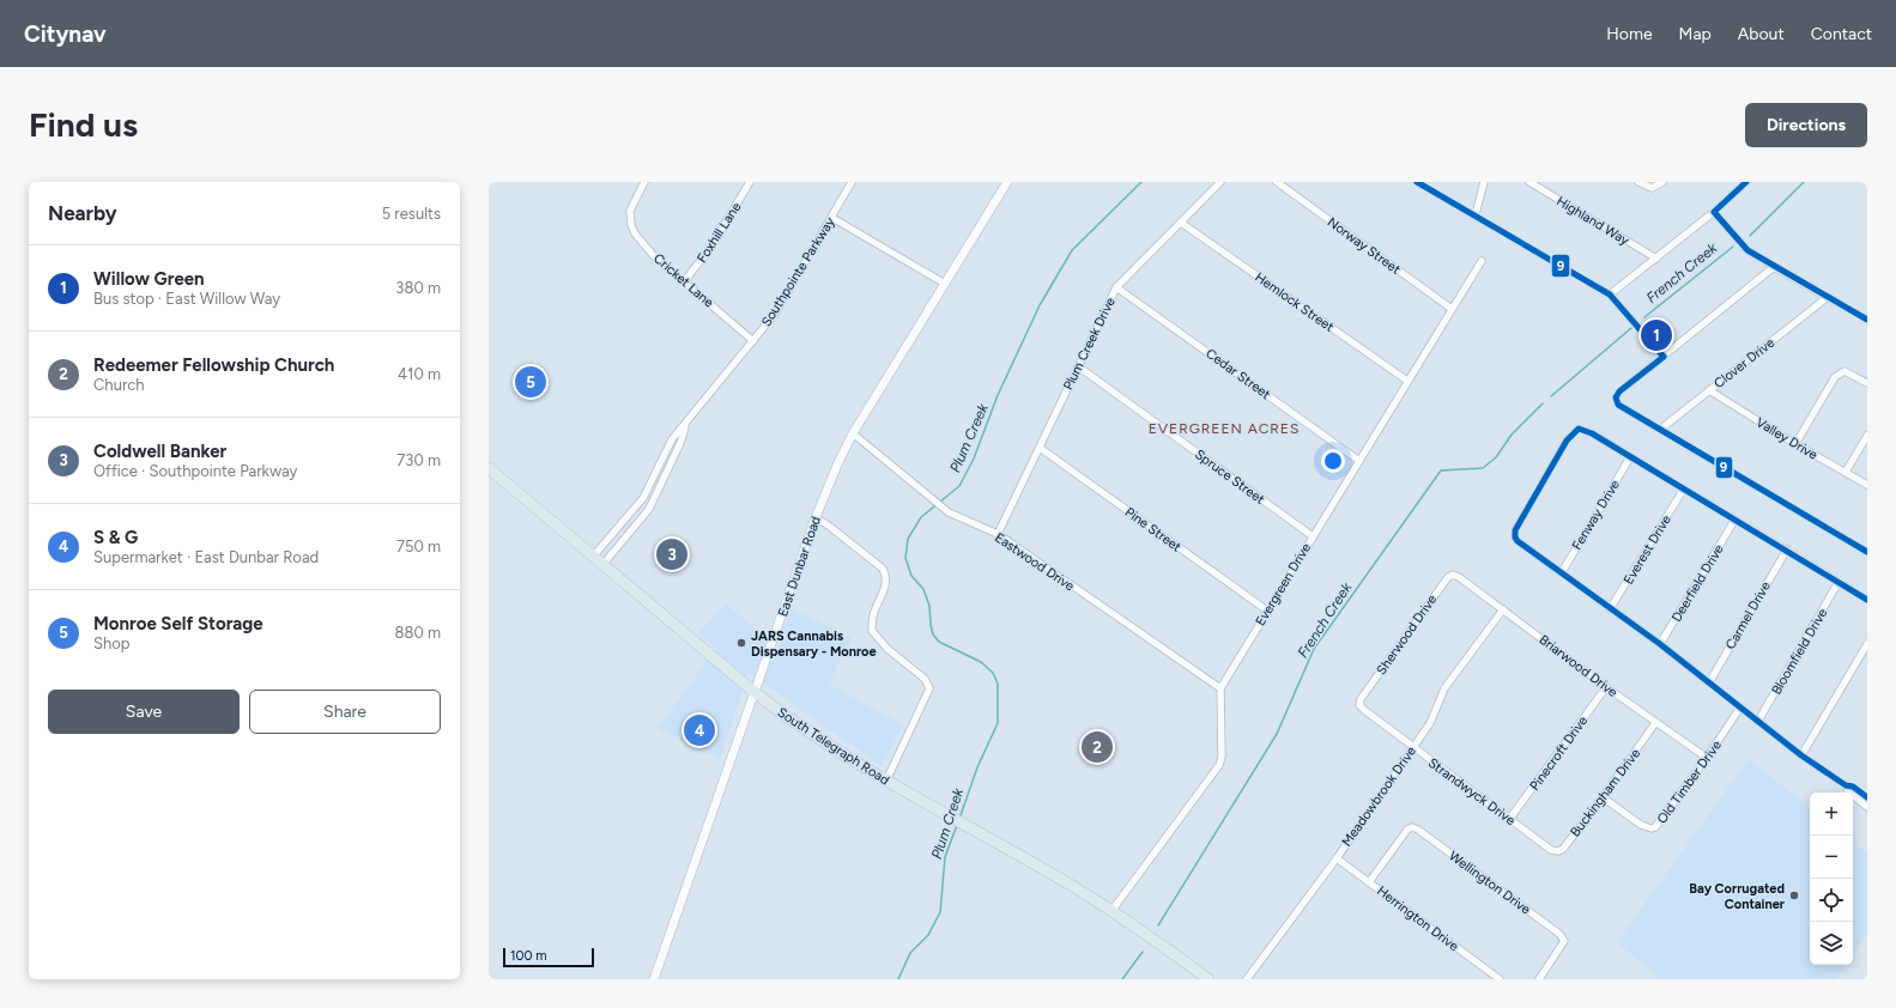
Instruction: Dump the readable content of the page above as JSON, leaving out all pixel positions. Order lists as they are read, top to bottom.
{
  "streets": {
    "main road": ["South Telegraph Road"],
    "street": [
      "Highland Way",
      "Foxhill Lane",
      "Norway Street",
      "Southpointe Parkway",
      "Cricket Lane",
      "Hemlock Street",
      "Plum Creek Drive",
      "Clover Drive",
      "Cedar Street",
      "Valley Drive",
      "Spruce Street",
      "Fenway Drive",
      "Pine Street",
      "Everest Drive",
      "Eastwood Drive",
      "East Dunbar Road",
      "Deerfield Drive",
      "Evergreen Drive",
      "Carmel Drive",
      "Sherwood Drive",
      "Bloomfield Drive",
      "Briarwood Drive",
      "Pinecroft Drive",
      "Old Timber Drive",
      "Strandwyck Drive",
      "Buckingham Drive",
      "Meadowbrook Drive",
      "Wellington Drive",
      "Herrington Drive"
    ]
  },
  "crossings": [
    ["Foxhill Lane", "Cricket Lane"],
    ["Norway Street", "Evergreen Drive"],
    ["Southpointe Parkway", "Cricket Lane"],
    ["Southpointe Parkway", "South Telegraph Road"],
    ["Hemlock Street", "Plum Creek Drive"],
    ["Hemlock Street", "Evergreen Drive"],
    ["Plum Creek Drive", "Cedar Street"],
    ["Plum Creek Drive", "Spruce Street"],
    ["Plum Creek Drive", "Pine Street"],
    ["Plum Creek Drive", "Eastwood Drive"],
    ["Clover Drive", "Valley Drive"],
    ["Cedar Street", "Evergreen Drive"],
    ["Spruce Street", "Evergreen Drive"],
    ["Pine Street", "Evergreen Drive"],
    ["Eastwood Drive", "East Dunbar Road"],
    ["Eastwood Drive", "Evergreen Drive"],
    ["East Dunbar Road", "South Telegraph Road"],
    ["Sherwood Drive", "Briarwood Drive"],
    ["Sherwood Drive", "Strandwyck Drive"],
    ["Briarwood Drive", "Pinecroft Drive"],
    ["Briarwood Drive", "Old Timber Drive"],
    ["Briarwood Drive", "Buckingham Drive"],
    ["Briarwood Drive", "Meadowbrook Drive"],
    ["Pinecroft Drive", "Strandwyck Drive"],
    ["Old Timber Drive", "Buckingham Drive"],
    ["Strandwyck Drive", "Buckingham Drive"],
    ["Strandwyck Drive", "Meadowbrook Drive"],
    ["Meadowbrook Drive", "Herrington Drive"],
    ["Wellington Drive", "Herrington Drive"]
  ],
  "districts": ["EVERGREEN ACRES"],
  "water": ["French Creek", "Plum Creek"],
  "places": ["JARS Cannabis Dispensary - Monroe", "Bay Corrugated Container"],
  "lines": ["transit line 9"],
  "scale_bar": "100 m",
  "page": {
    "header": "Citynav",
    "nav": [
      "Home",
      "Map",
      "About",
      "Contact"
    ],
    "buttons": [
      "Directions",
      ["Save", "Share"]
    ],
    "title": "Find us",
    "heading": ["Nearby", "5 results"],
    "list": [
      {
        "mark": "1",
        "name": "Willow Green",
        "note": "Bus stop · East Willow Way",
        "value": "380 m"
      },
      {
        "mark": "2",
        "name": "Redeemer Fellowship Church",
        "note": "Church",
        "value": "410 m"
      },
      {
        "mark": "3",
        "name": "Coldwell Banker",
        "note": "Office · Southpointe Parkway",
        "value": "730 m"
      },
      {
        "mark": "4",
        "name": "S & G",
        "note": "Supermarket · East Dunbar Road",
        "value": "750 m"
      },
      {
        "mark": "5",
        "name": "Monroe Self Storage",
        "note": "Shop",
        "value": "880 m"
      }
    ],
    "pins": [
      "1",
      "5",
      "3",
      "4",
      "2"
    ],
    "map_buttons": ["+", "−"],
    "scale": "100 m"
  }
}
